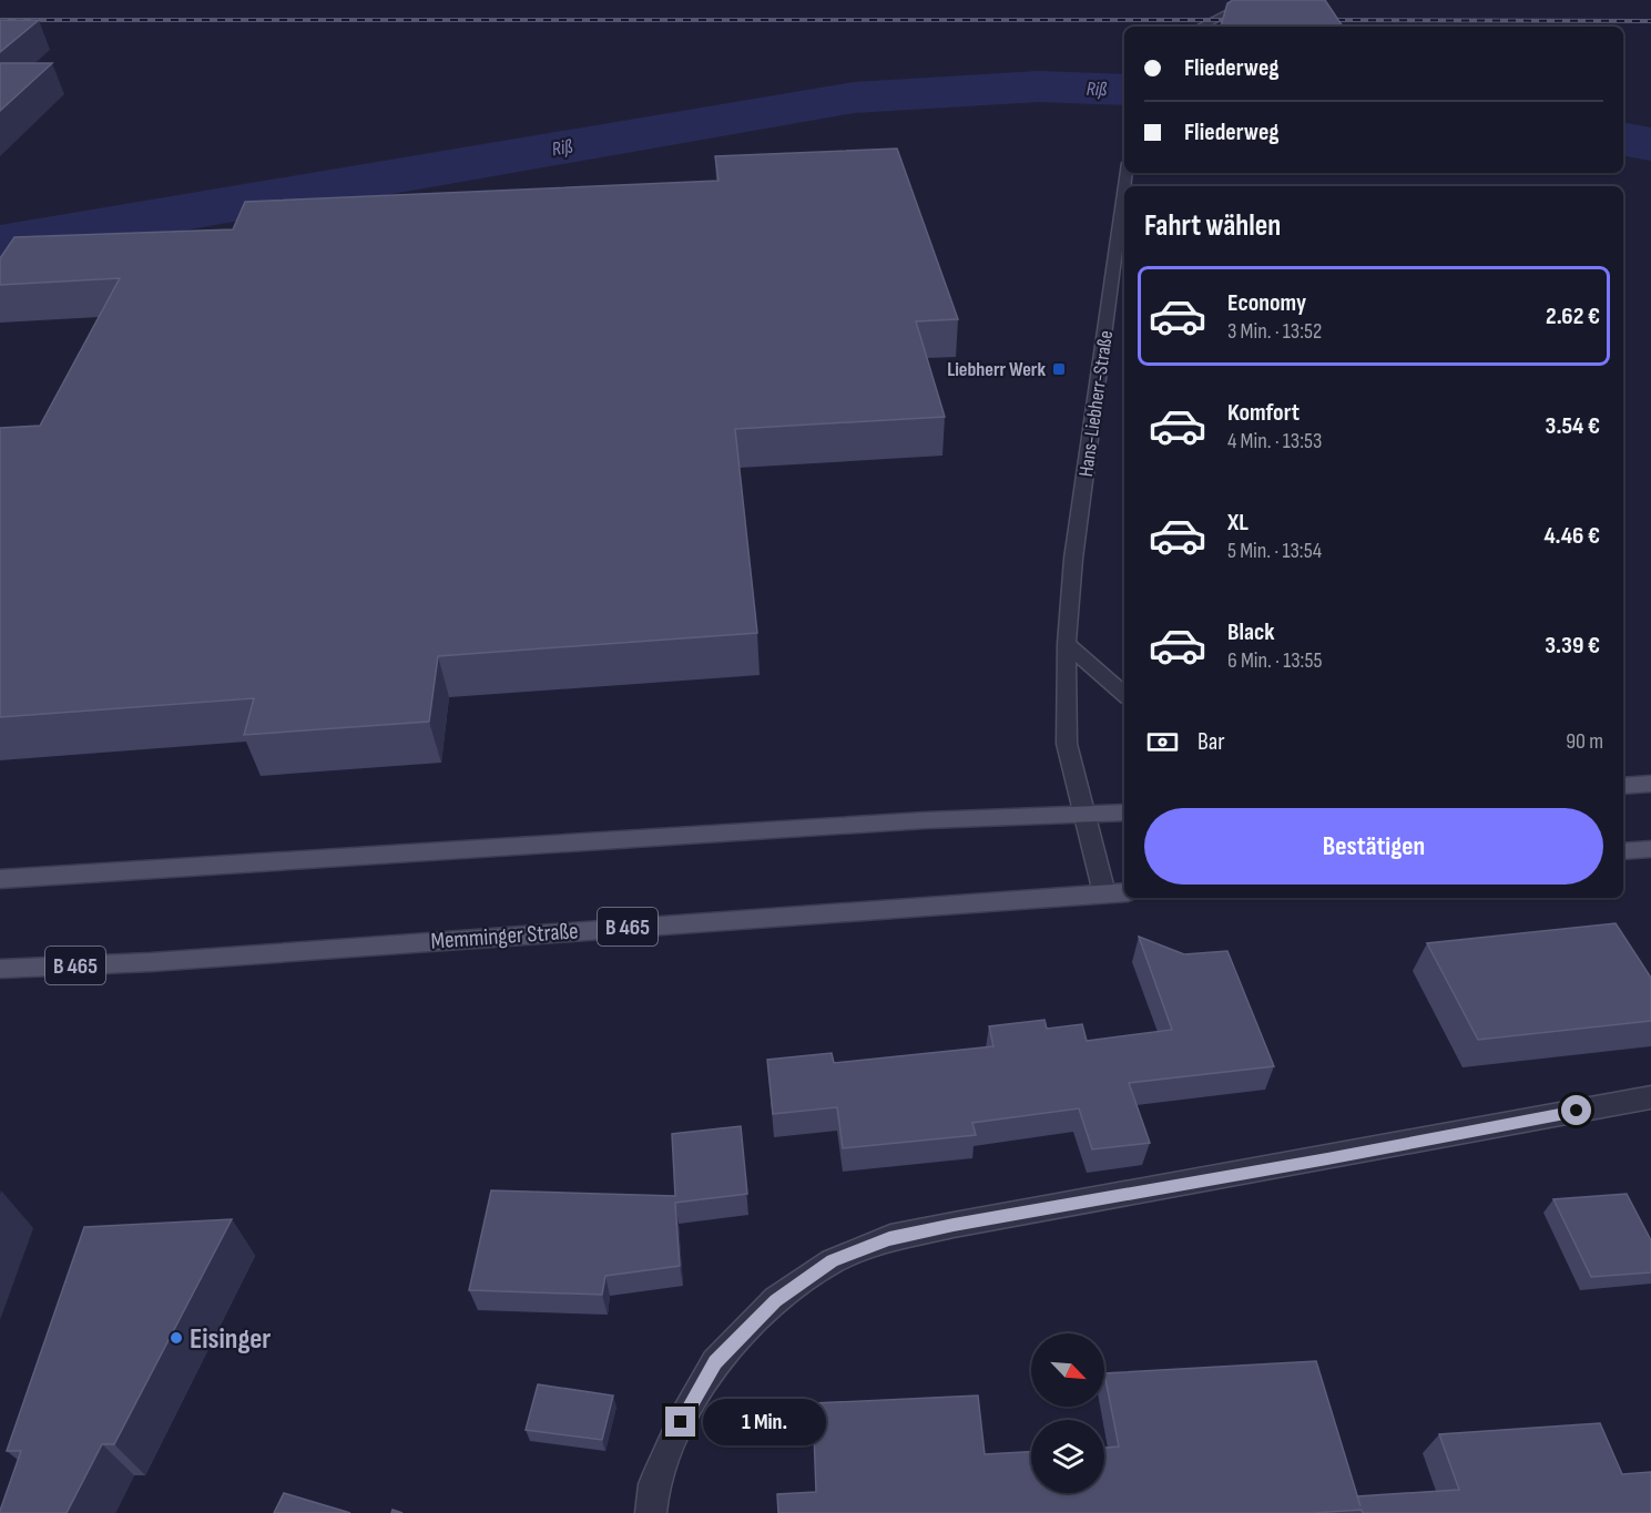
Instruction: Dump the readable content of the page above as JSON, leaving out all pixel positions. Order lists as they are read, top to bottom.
{
  "streets": {
    "main road": ["B 465", "Memminger Straße"],
    "street": ["Hans-Liebherr-Straße"]
  },
  "crossings": [
    ["Hans-Liebherr-Straße", "Memminger Straße"]
  ],
  "water": ["Riß"],
  "places": {
    "transit": ["Liebherr Werk"],
    "other": ["Eisinger"]
  },
  "north": "bottom right",
  "page": {
    "banner": ["Fliederweg", "Fliederweg"],
    "heading": "Fahrt wählen",
    "list": [
      {
        "name": "Economy",
        "note": "3 Min. · 13:52",
        "value": "2.62 €"
      },
      {
        "name": "Komfort",
        "note": "4 Min. · 13:53",
        "value": "3.54 €"
      },
      {
        "name": "XL",
        "note": "5 Min. · 13:54",
        "value": "4.46 €"
      },
      {
        "name": "Black",
        "note": "6 Min. · 13:55",
        "value": "3.39 €"
      }
    ],
    "pay": ["Bar", "90 m"],
    "buttons": "Bestätigen",
    "bubble": "1 Min."
  }
}
